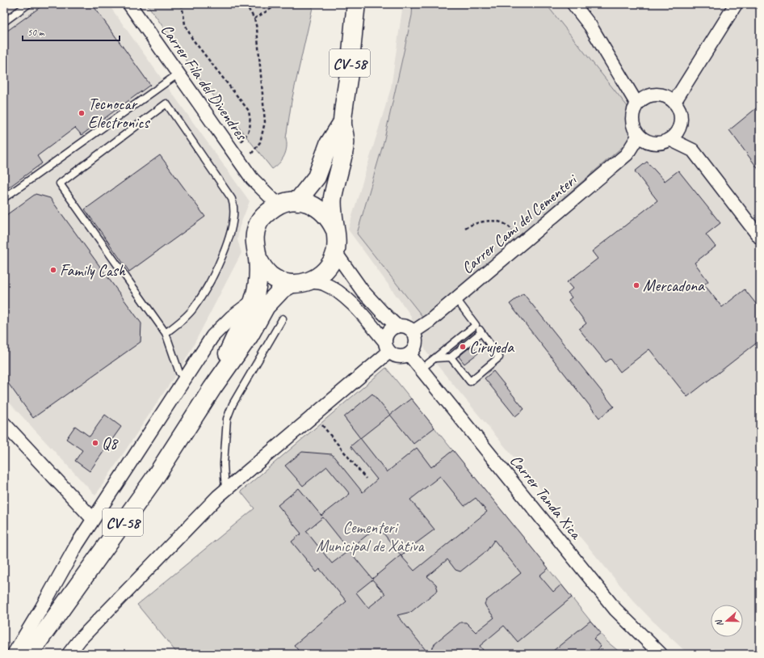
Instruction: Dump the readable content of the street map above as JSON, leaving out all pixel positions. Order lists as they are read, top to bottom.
{
  "streets": {
    "main road": ["CV-58"],
    "street": ["Carrer Fila del Divendres", "Carrer Camí del Cementeri", "Carrer Tanda Xica"]
  },
  "crossings": [
    ["CV-58", "Carrer Fila del Divendres"],
    ["Carrer Camí del Cementeri", "Carrer Tanda Xica"]
  ],
  "parks": ["Cementeri Municipal de Xàtiva"],
  "places": [
    "Tecnocar Electronics",
    "Family Cash",
    "Mercadona",
    "Cirujeda",
    "Q8"
  ],
  "scale_bar": "50 m",
  "north": "left"
}
